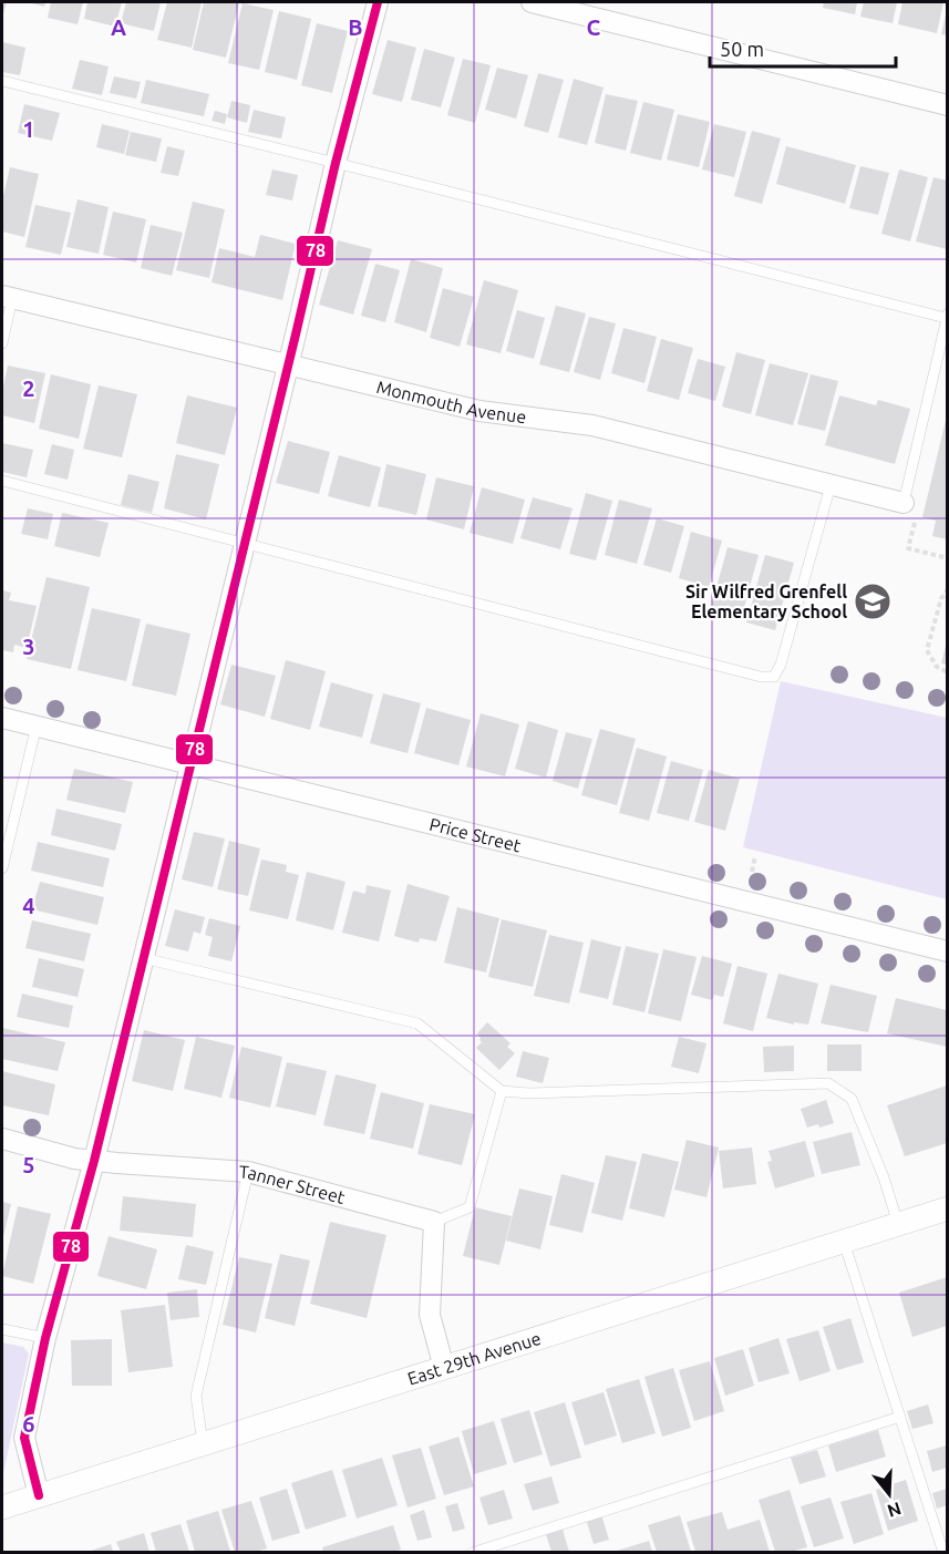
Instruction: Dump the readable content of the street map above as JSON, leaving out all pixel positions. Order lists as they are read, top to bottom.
{
  "streets": {
    "street": [
      "Monmouth Avenue",
      "Price Street",
      "Tanner Street",
      "East 29th Avenue"
    ]
  },
  "places": {
    "school or university": ["Sir Wilfred Grenfell Elementary School"]
  },
  "lines": ["transit line 78"],
  "scale_bar": "50 m",
  "north": "bottom",
  "grid": {
    "columns": ["A", "B", "C"],
    "rows": [
      "1",
      "2",
      "3",
      "4",
      "5",
      "6"
    ]
  }
}
